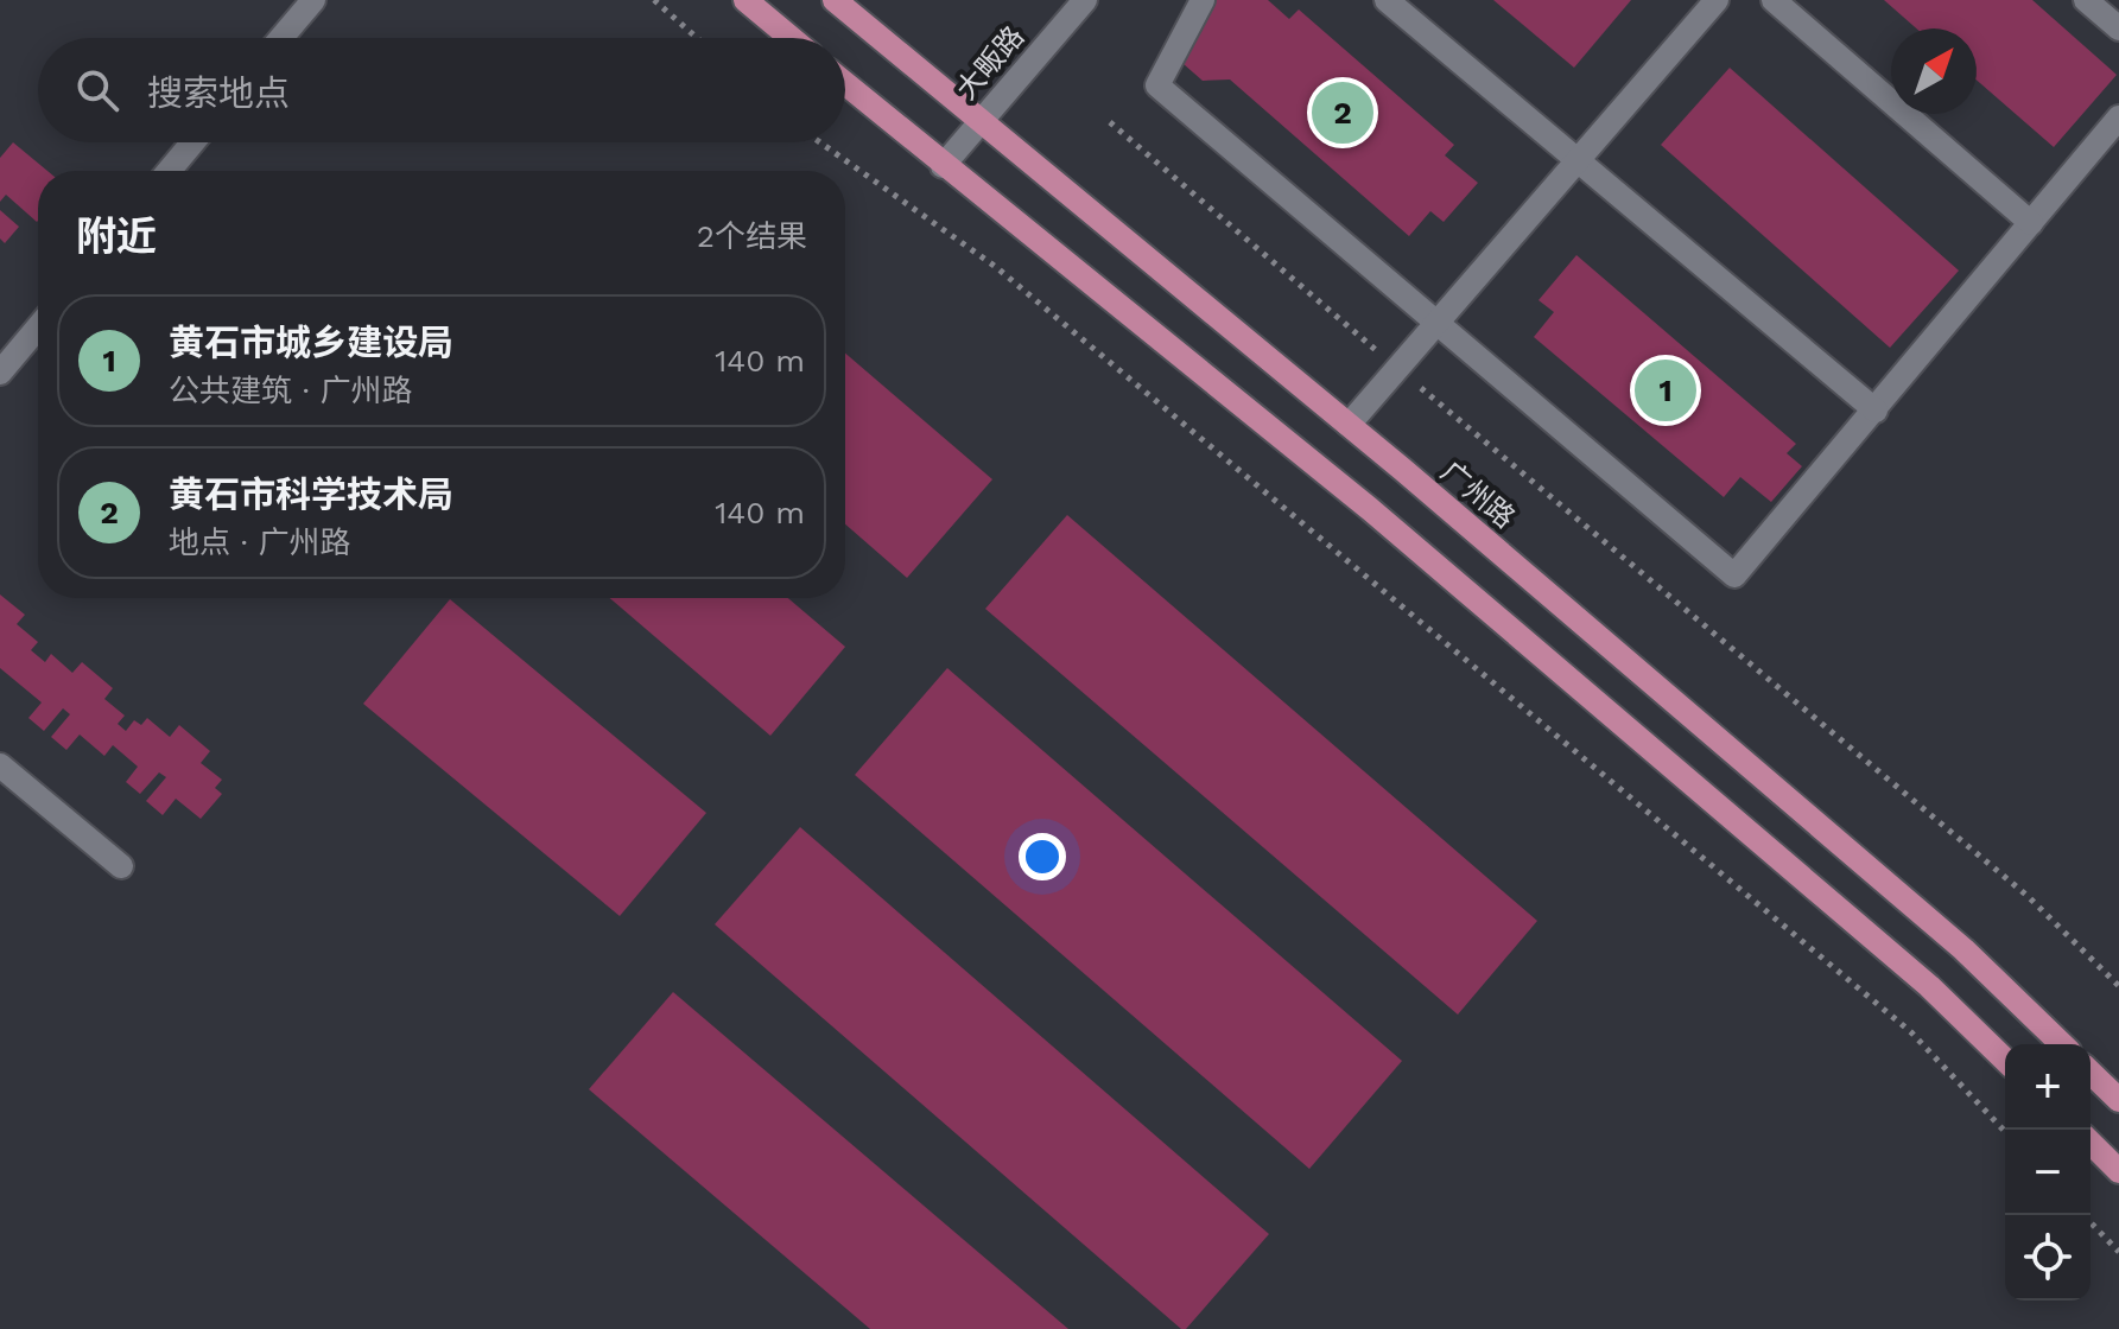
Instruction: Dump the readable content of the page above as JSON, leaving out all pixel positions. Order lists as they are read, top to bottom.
{
  "streets": {
    "main road": ["广州路"],
    "street": ["大畈路"]
  },
  "crossings": [
    ["大畈路", "广州路"]
  ],
  "north": "top right",
  "page": {
    "search": "搜索地点",
    "pins": ["2", "1"],
    "heading": ["附近", "2个结果"],
    "list": [
      {
        "mark": "1",
        "name": "黄石市城乡建设局",
        "note": "公共建筑 · 广州路",
        "value": "140 m"
      },
      {
        "mark": "2",
        "name": "黄石市科学技术局",
        "note": "地点 · 广州路",
        "value": "140 m"
      }
    ],
    "map_buttons": ["+", "−"]
  }
}
